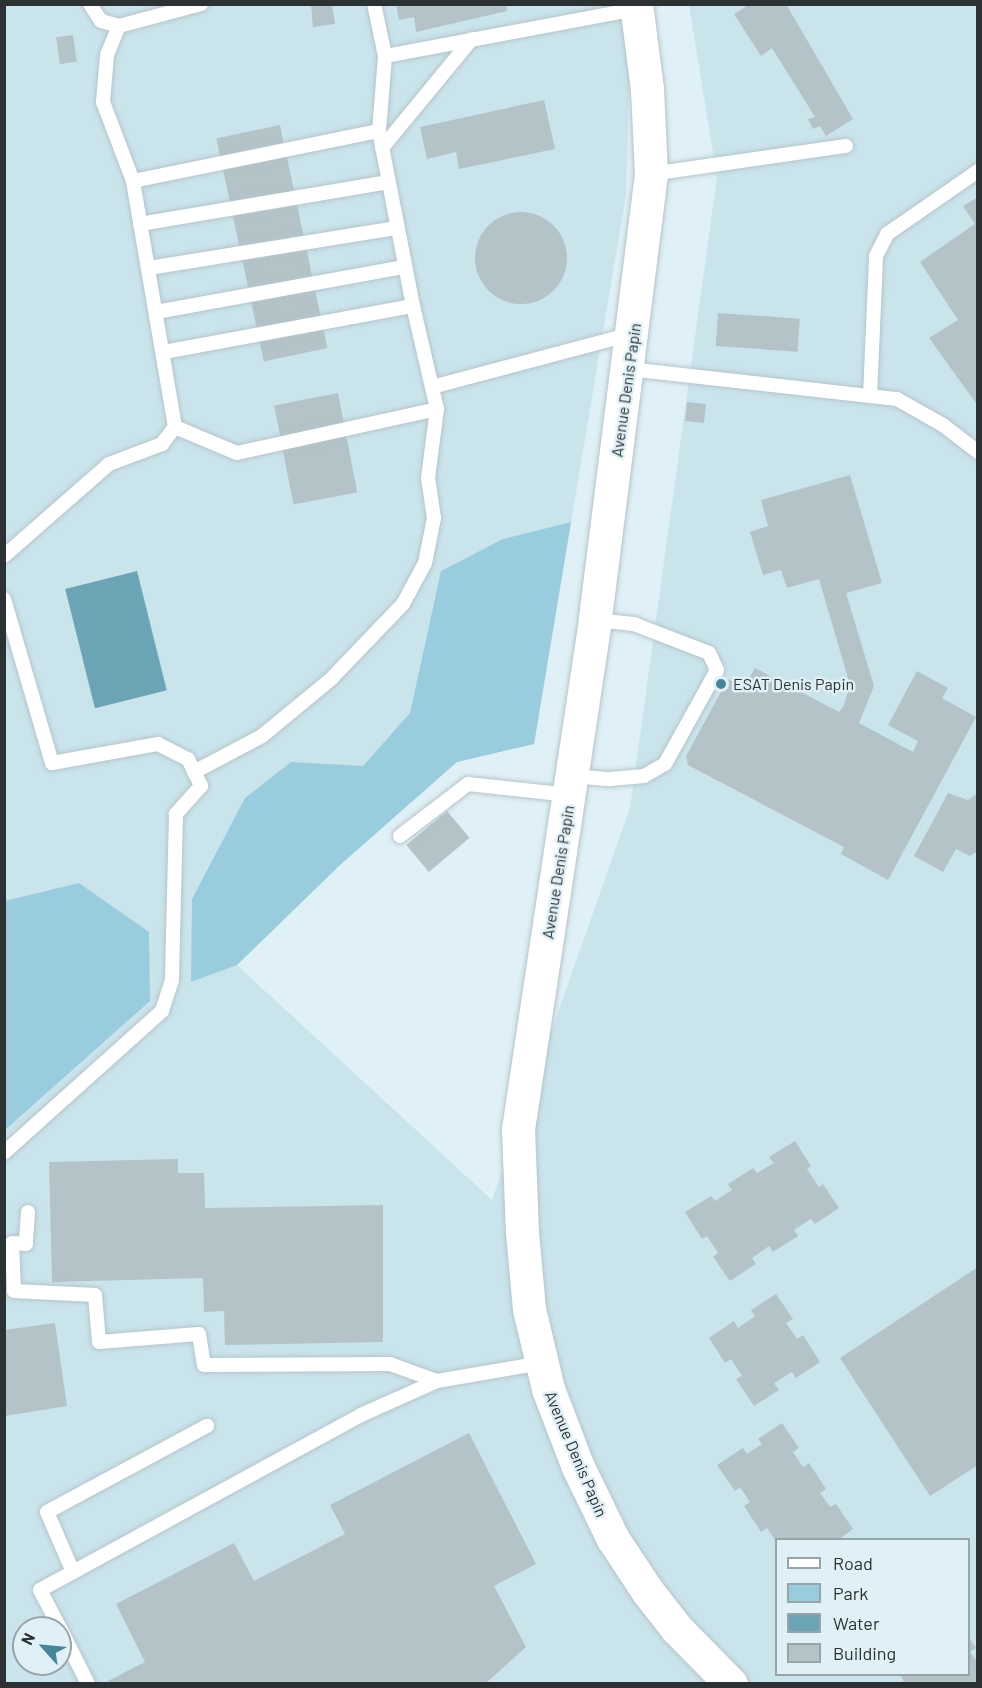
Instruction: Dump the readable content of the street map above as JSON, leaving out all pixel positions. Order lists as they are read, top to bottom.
{
  "streets": {
    "main road": ["Avenue Denis Papin"]
  },
  "places": ["ESAT Denis Papin"],
  "legend": [
    "Road",
    "Park",
    "Water",
    "Building"
  ],
  "north": "top left"
}
